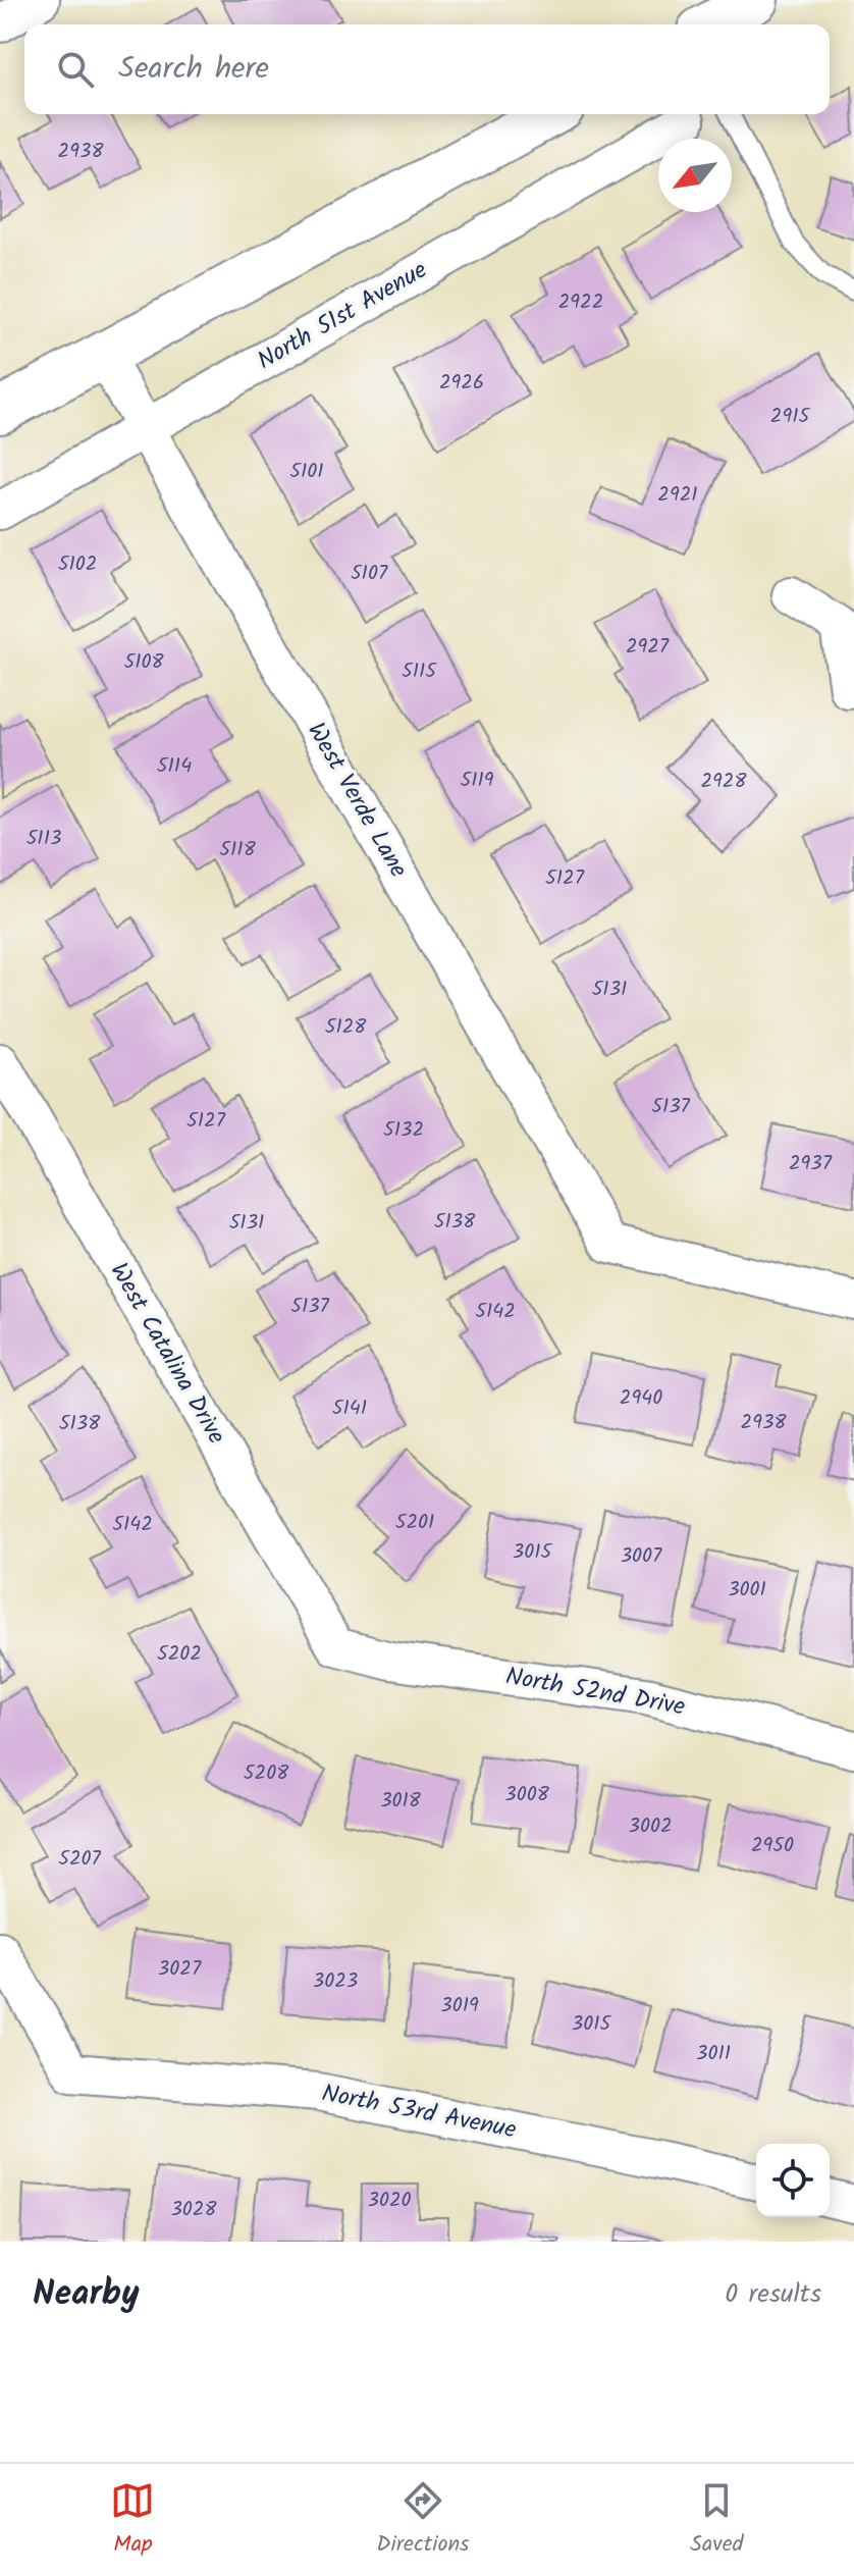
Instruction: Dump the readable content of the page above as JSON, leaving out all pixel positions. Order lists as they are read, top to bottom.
{
  "streets": {
    "street": [
      "North 51st Avenue",
      "West Verde Lane",
      "West Catalina Drive",
      "North 52nd Drive",
      "North 53rd Avenue"
    ]
  },
  "crossings": [
    ["North 51st Avenue", "West Verde Lane"],
    ["West Catalina Drive", "North 52nd Drive"]
  ],
  "house_numbers": [
    "2938",
    "2922",
    "2926",
    "2915",
    "5101",
    "2921",
    "5102",
    "5107",
    "2927",
    "5108",
    "5115",
    "5114",
    "5119",
    "2928",
    "5113",
    "5118",
    "5127",
    "5131",
    "5128",
    "5137",
    "5127",
    "5132",
    "2937",
    "5138",
    "5131",
    "5137",
    "5142",
    "2940",
    "5141",
    "2938",
    "5138",
    "5201",
    "5142",
    "3015",
    "3007",
    "3001",
    "5202",
    "5208",
    "3008",
    "3018",
    "3002",
    "2950",
    "5207",
    "3027",
    "3023",
    "3019",
    "3015",
    "3011",
    "3020",
    "3028"
  ],
  "north": "bottom left",
  "page": {
    "search": "Search here",
    "heading": ["Nearby", "0 results"],
    "nav": ["Map", "Directions", "Saved"]
  }
}
